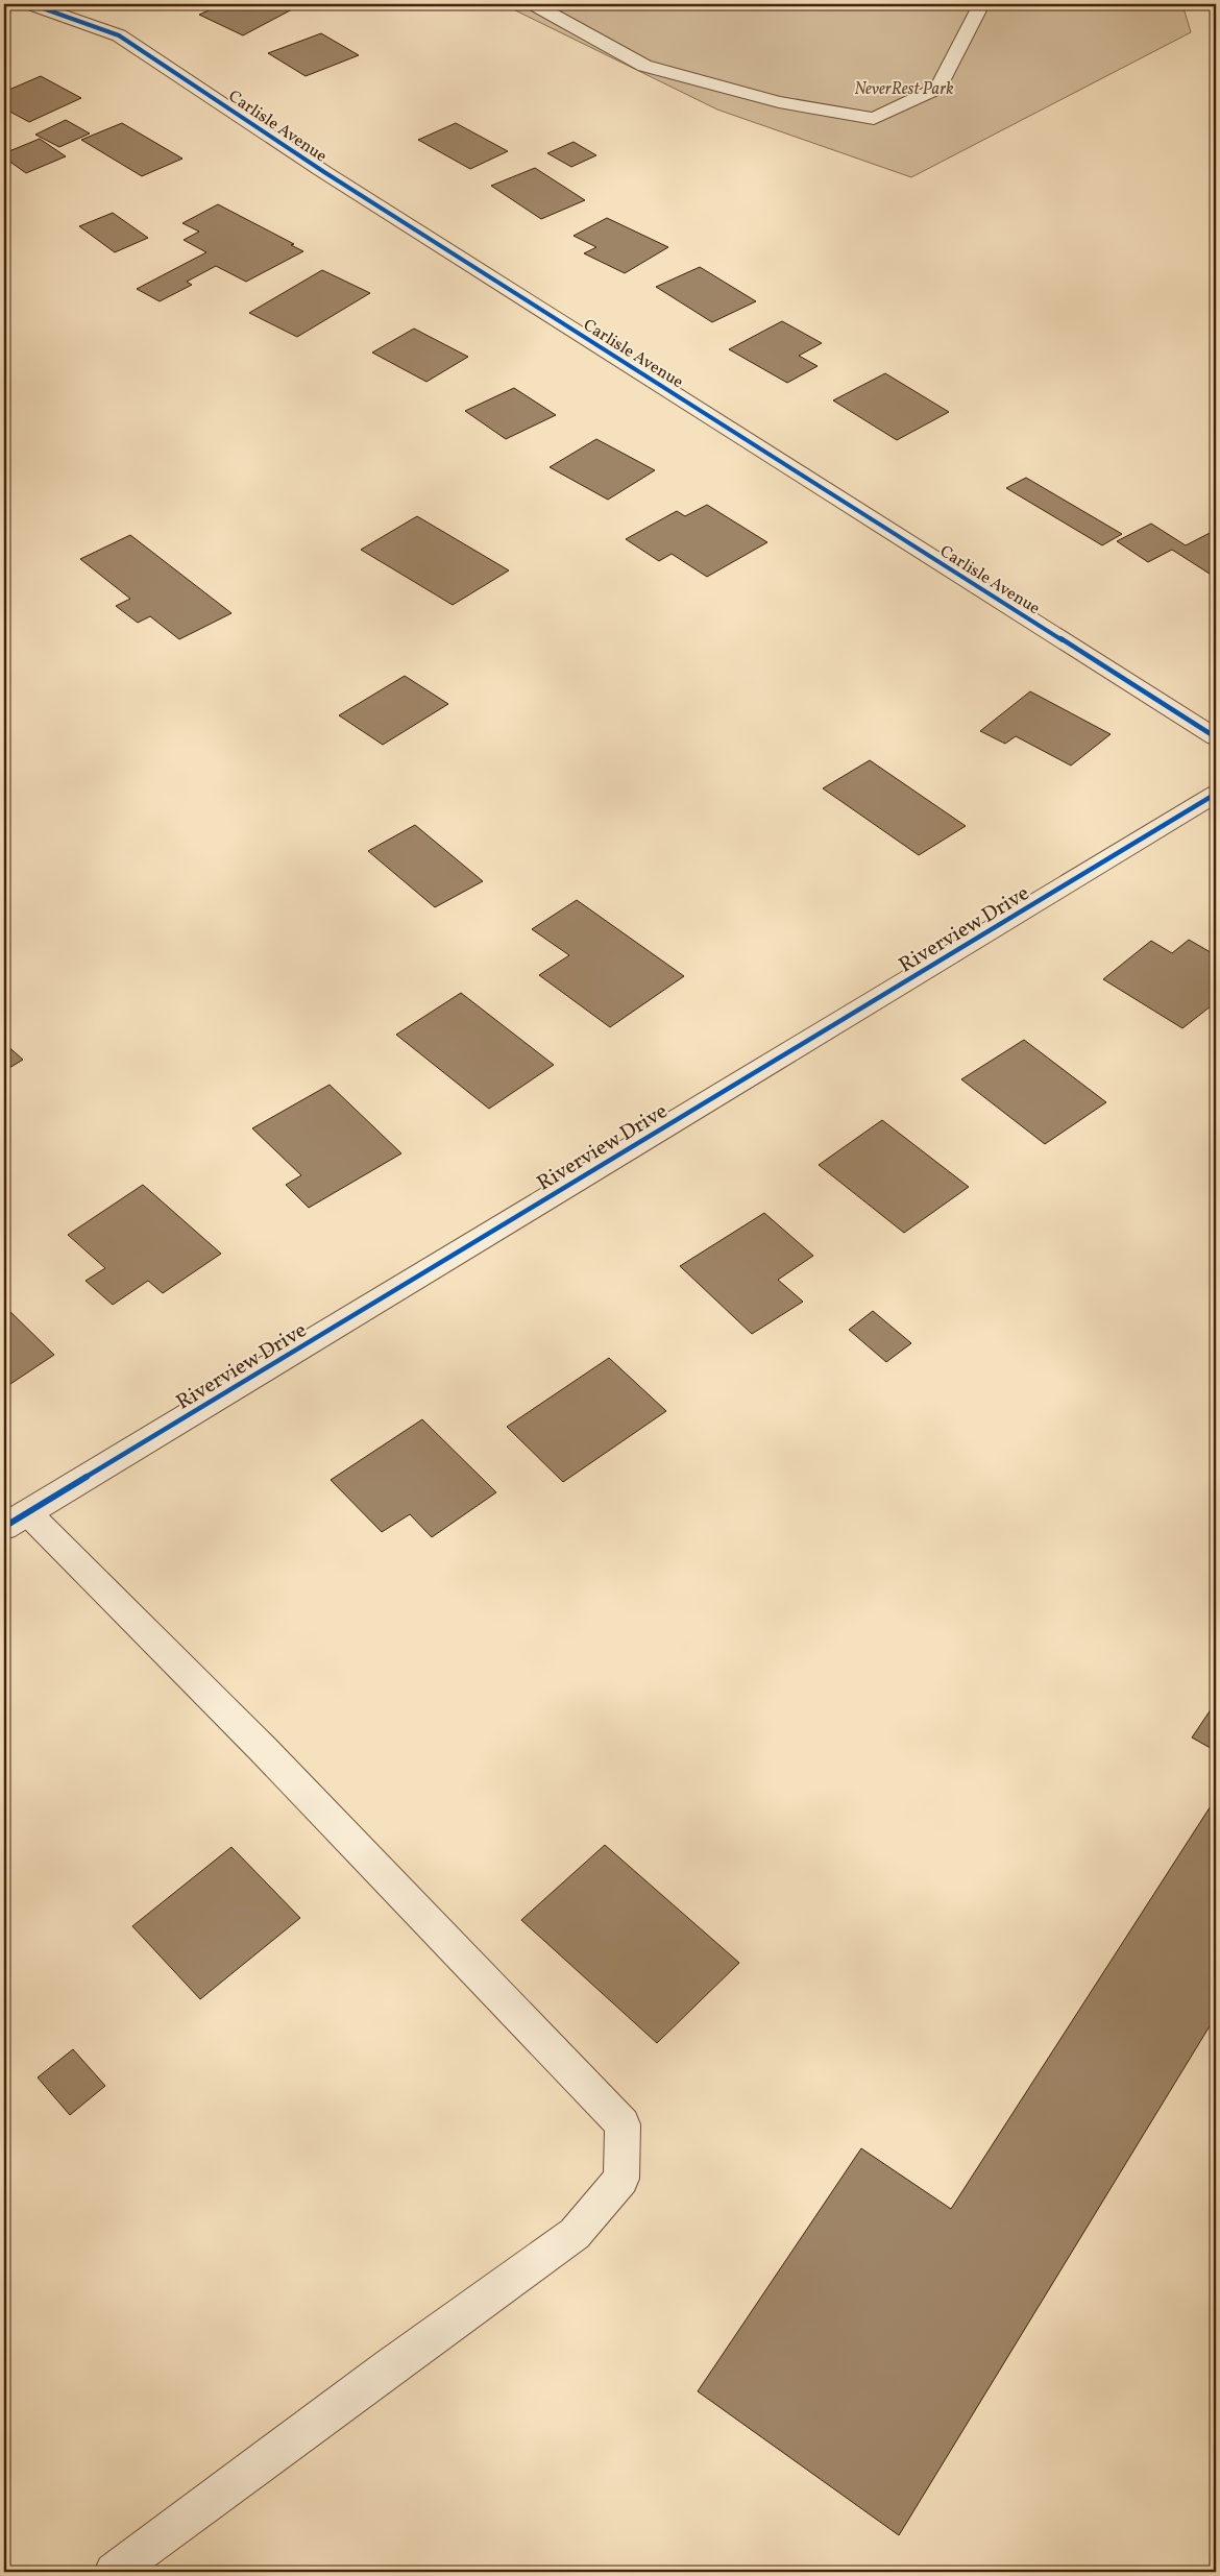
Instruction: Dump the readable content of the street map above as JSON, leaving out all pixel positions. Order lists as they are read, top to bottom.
{
  "streets": {
    "street": ["Carlisle Avenue", "Riverview Drive"]
  },
  "parks": ["NeverRest Park"]
}
